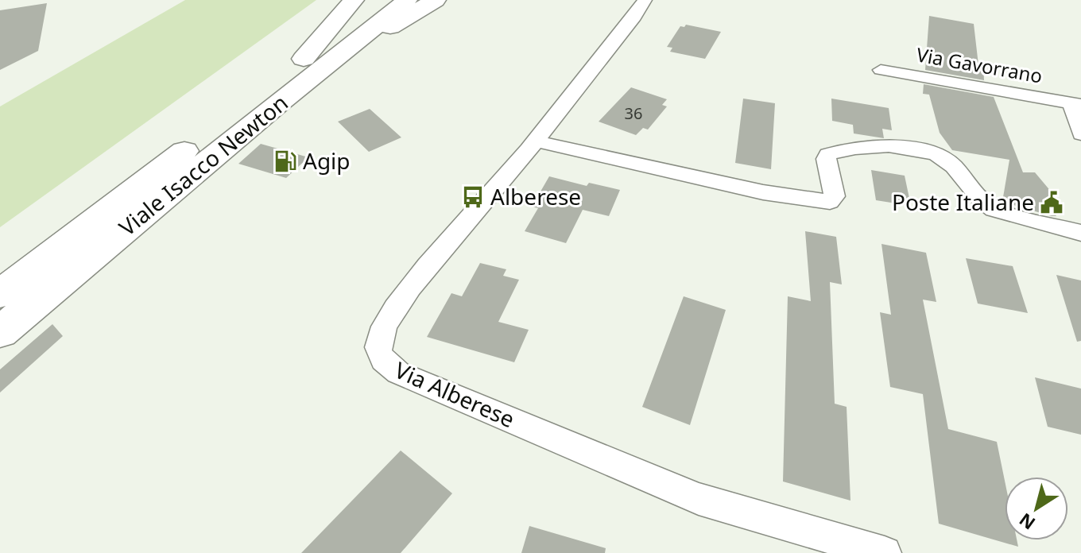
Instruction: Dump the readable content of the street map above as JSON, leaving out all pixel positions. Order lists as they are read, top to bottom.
{
  "streets": {
    "highway": ["Viale Isacco Newton"],
    "street": ["Via Gavorrano", "Via Alberese"]
  },
  "places": {
    "fuel station": ["Agip"],
    "bus stop": ["Alberese"],
    "public building": ["Poste Italiane"]
  },
  "house_numbers": ["36"],
  "north": "bottom left"
}
